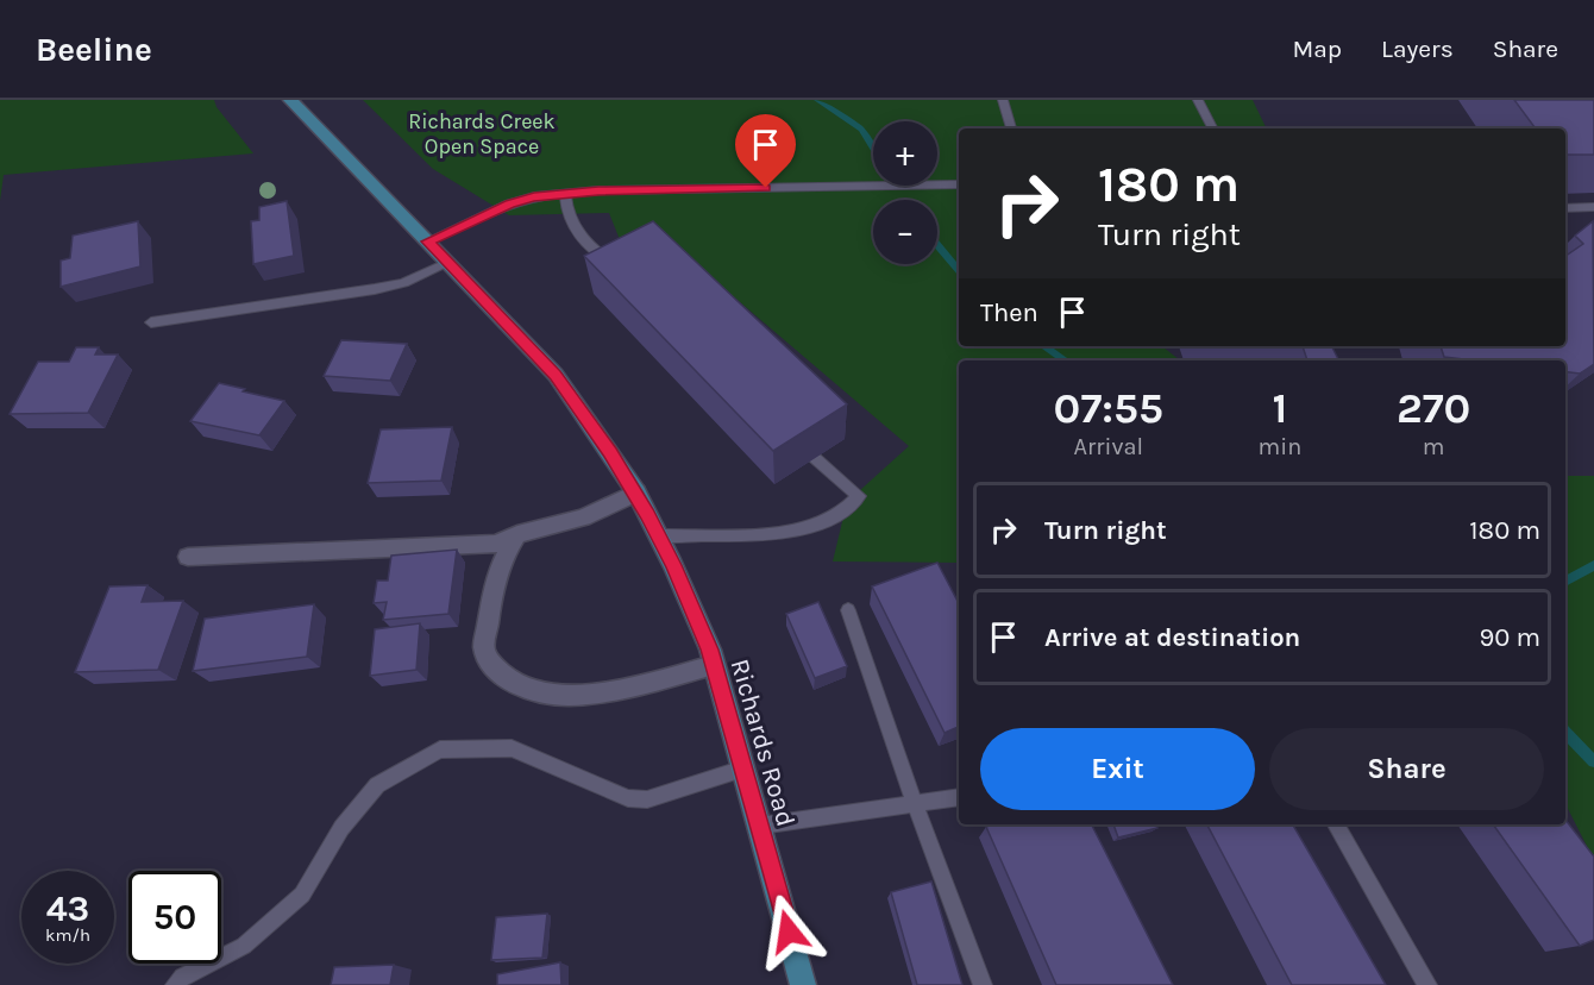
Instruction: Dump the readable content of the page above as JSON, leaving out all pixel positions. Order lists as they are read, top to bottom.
{
  "streets": {
    "main road": ["Richards Road"]
  },
  "parks": ["Richards Creek Open Space"],
  "page": {
    "header": "Beeline",
    "nav": ["Map", "Layers", "Share"],
    "map_buttons": ["+", "−"],
    "turn": ["180 m", "Turn right"],
    "then": "Then",
    "eta": [
      "07:55",
      "Arrival",
      "1",
      "min",
      "270",
      "m"
    ],
    "list": [
      {
        "name": "Turn right",
        "value": "180 m"
      },
      {
        "name": "Arrive at destination",
        "value": "90 m"
      }
    ],
    "buttons": ["Exit", "Share"],
    "speed": "43 km/h",
    "limit": "50"
  }
}
